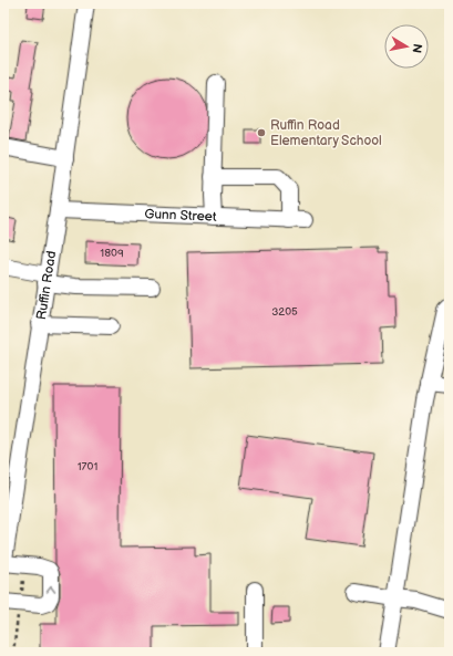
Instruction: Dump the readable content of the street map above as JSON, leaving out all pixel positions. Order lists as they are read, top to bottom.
{
  "streets": {
    "street": ["Gunn Street", "Ruffin Road"]
  },
  "crossings": [
    ["Gunn Street", "Ruffin Road"]
  ],
  "places": ["Ruffin Road Elementary School"],
  "house_numbers": ["1809", "3205", "1701"],
  "north": "right"
}
